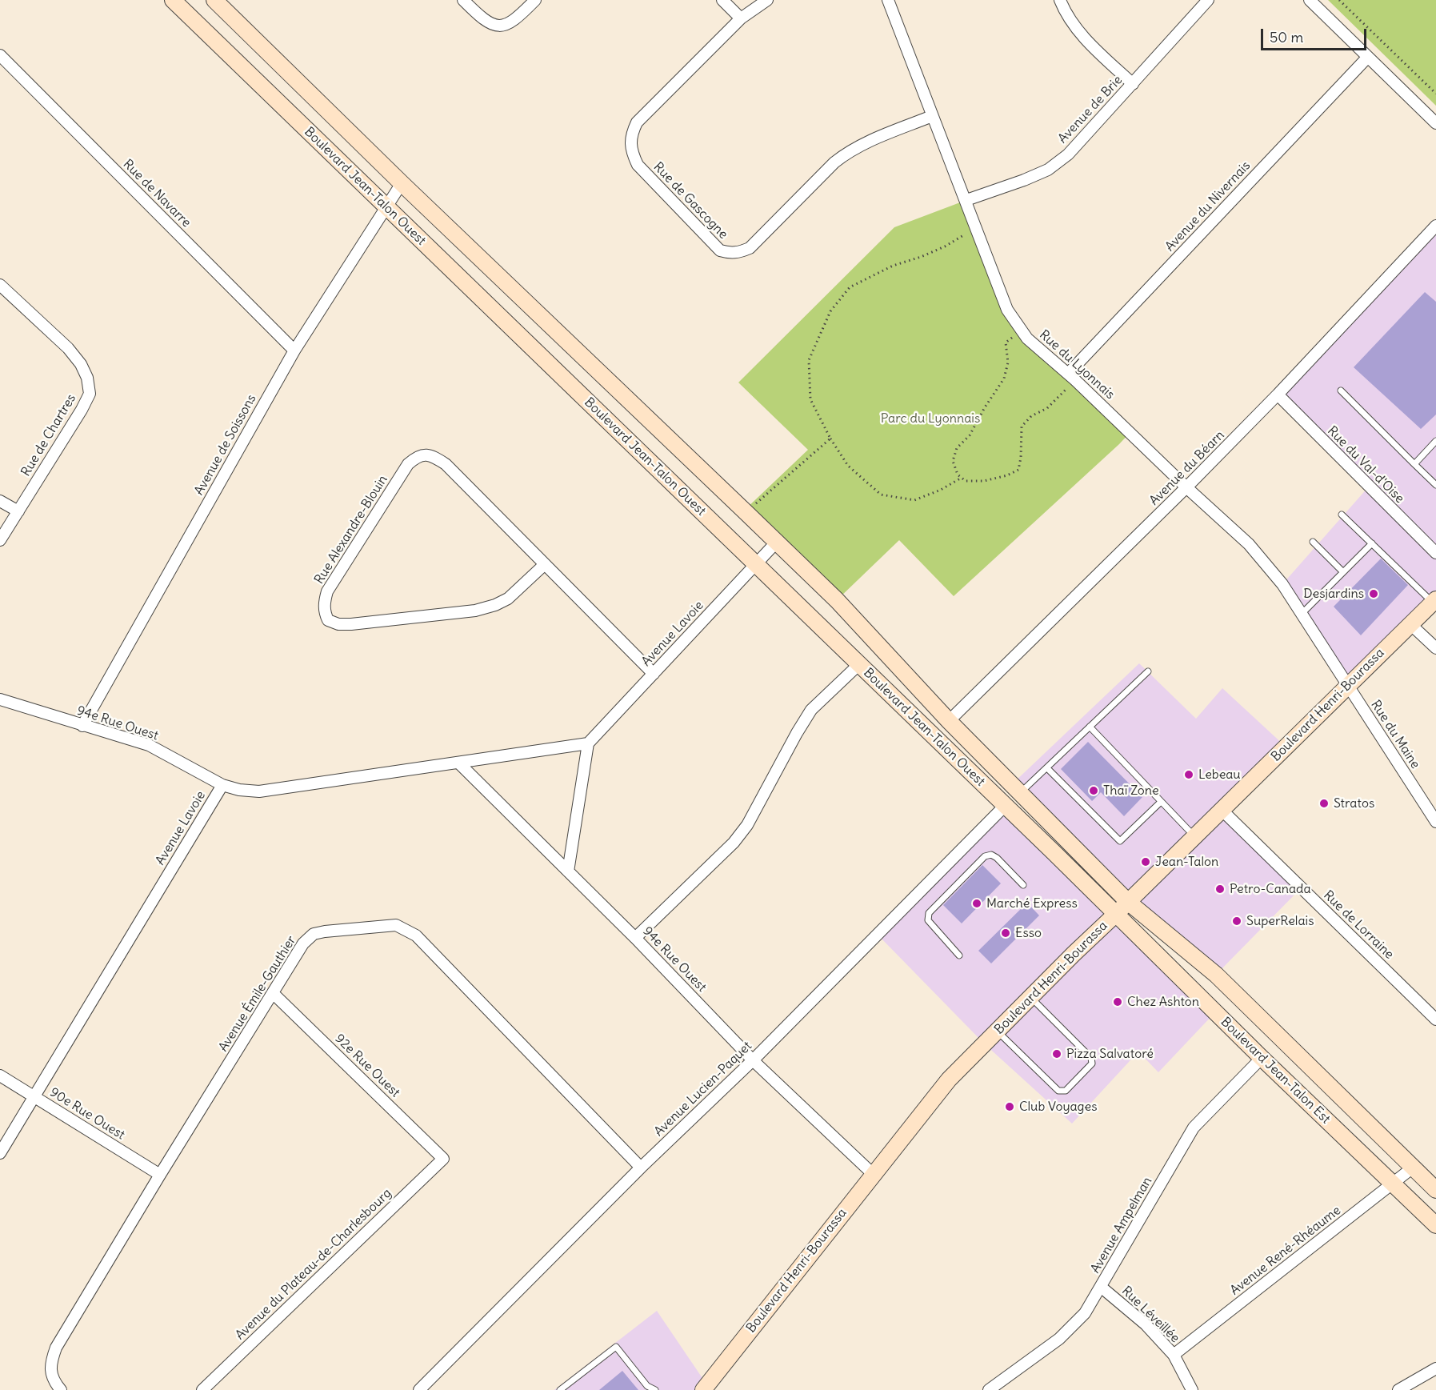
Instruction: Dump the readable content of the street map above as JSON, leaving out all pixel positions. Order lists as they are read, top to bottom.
{
  "streets": {
    "street": [
      "Avenue de Brie",
      "Boulevard Jean-Talon Ouest",
      "Rue de Navarre",
      "Rue de Gascogne",
      "Avenue du Nivernais",
      "Rue du Lyonnais",
      "Rue de Chartres",
      "Avenue de Soissons",
      "Rue du Val-d'Oise",
      "Avenue du Béarn",
      "Rue Alexandre-Blouin",
      "Avenue Lavoie",
      "Boulevard Henri-Bourassa",
      "94e Rue Ouest",
      "Rue du Maine",
      "Rue de Lorraine",
      "Avenue Émile-Gauthier",
      "92e Rue Ouest",
      "Boulevard Jean-Talon Est",
      "Avenue Lucien-Paquet",
      "90e Rue Ouest",
      "Avenue Ampelman",
      "Avenue René-Rhéaume",
      "Avenue du Plateau-de-Charlesbourg",
      "Rue Léveillée"
    ]
  },
  "crossings": [
    ["Avenue de Brie", "Rue du Lyonnais"],
    ["Boulevard Jean-Talon Ouest", "Avenue de Soissons"],
    ["Boulevard Jean-Talon Ouest", "Avenue du Béarn"],
    ["Boulevard Jean-Talon Ouest", "Avenue Lavoie"],
    ["Boulevard Jean-Talon Ouest", "Boulevard Henri-Bourassa"],
    ["Boulevard Jean-Talon Ouest", "Boulevard Jean-Talon Est"],
    ["Boulevard Jean-Talon Ouest", "Avenue Lucien-Paquet"],
    ["Rue de Navarre", "Avenue de Soissons"],
    ["Rue de Gascogne", "Rue du Lyonnais"],
    ["Avenue du Nivernais", "Rue du Lyonnais"],
    ["Rue du Lyonnais", "Avenue du Béarn"],
    ["Rue du Lyonnais", "Boulevard Henri-Bourassa"],
    ["Rue du Lyonnais", "Rue du Maine"],
    ["Avenue de Soissons", "94e Rue Ouest"],
    ["Rue du Val-d'Oise", "Avenue du Béarn"],
    ["Rue Alexandre-Blouin", "Avenue Lavoie"],
    ["Avenue Lavoie", "94e Rue Ouest"],
    ["Avenue Lavoie", "90e Rue Ouest"],
    ["Boulevard Henri-Bourassa", "94e Rue Ouest"],
    ["Boulevard Henri-Bourassa", "Rue du Maine"],
    ["Boulevard Henri-Bourassa", "Rue de Lorraine"],
    ["Boulevard Henri-Bourassa", "Boulevard Jean-Talon Est"],
    ["94e Rue Ouest", "Avenue Lucien-Paquet"],
    ["Avenue Émile-Gauthier", "92e Rue Ouest"],
    ["Avenue Émile-Gauthier", "Avenue Lucien-Paquet"],
    ["Avenue Émile-Gauthier", "90e Rue Ouest"],
    ["92e Rue Ouest", "Avenue du Plateau-de-Charlesbourg"],
    ["Boulevard Jean-Talon Est", "Avenue Ampelman"],
    ["Boulevard Jean-Talon Est", "Avenue René-Rhéaume"],
    ["Avenue Ampelman", "Rue Léveillée"],
    ["Avenue René-Rhéaume", "Rue Léveillée"]
  ],
  "parks": ["Parc du Lyonnais"],
  "places": [
    "Desjardins",
    "Lebeau",
    "Thaï Zone",
    "Stratos",
    "Jean-Talon",
    "Petro-Canada",
    "Marché Express",
    "SuperRelais",
    "Esso",
    "Chez Ashton",
    "Pizza Salvatoré",
    "Club Voyages"
  ],
  "scale_bar": "50 m"
}
